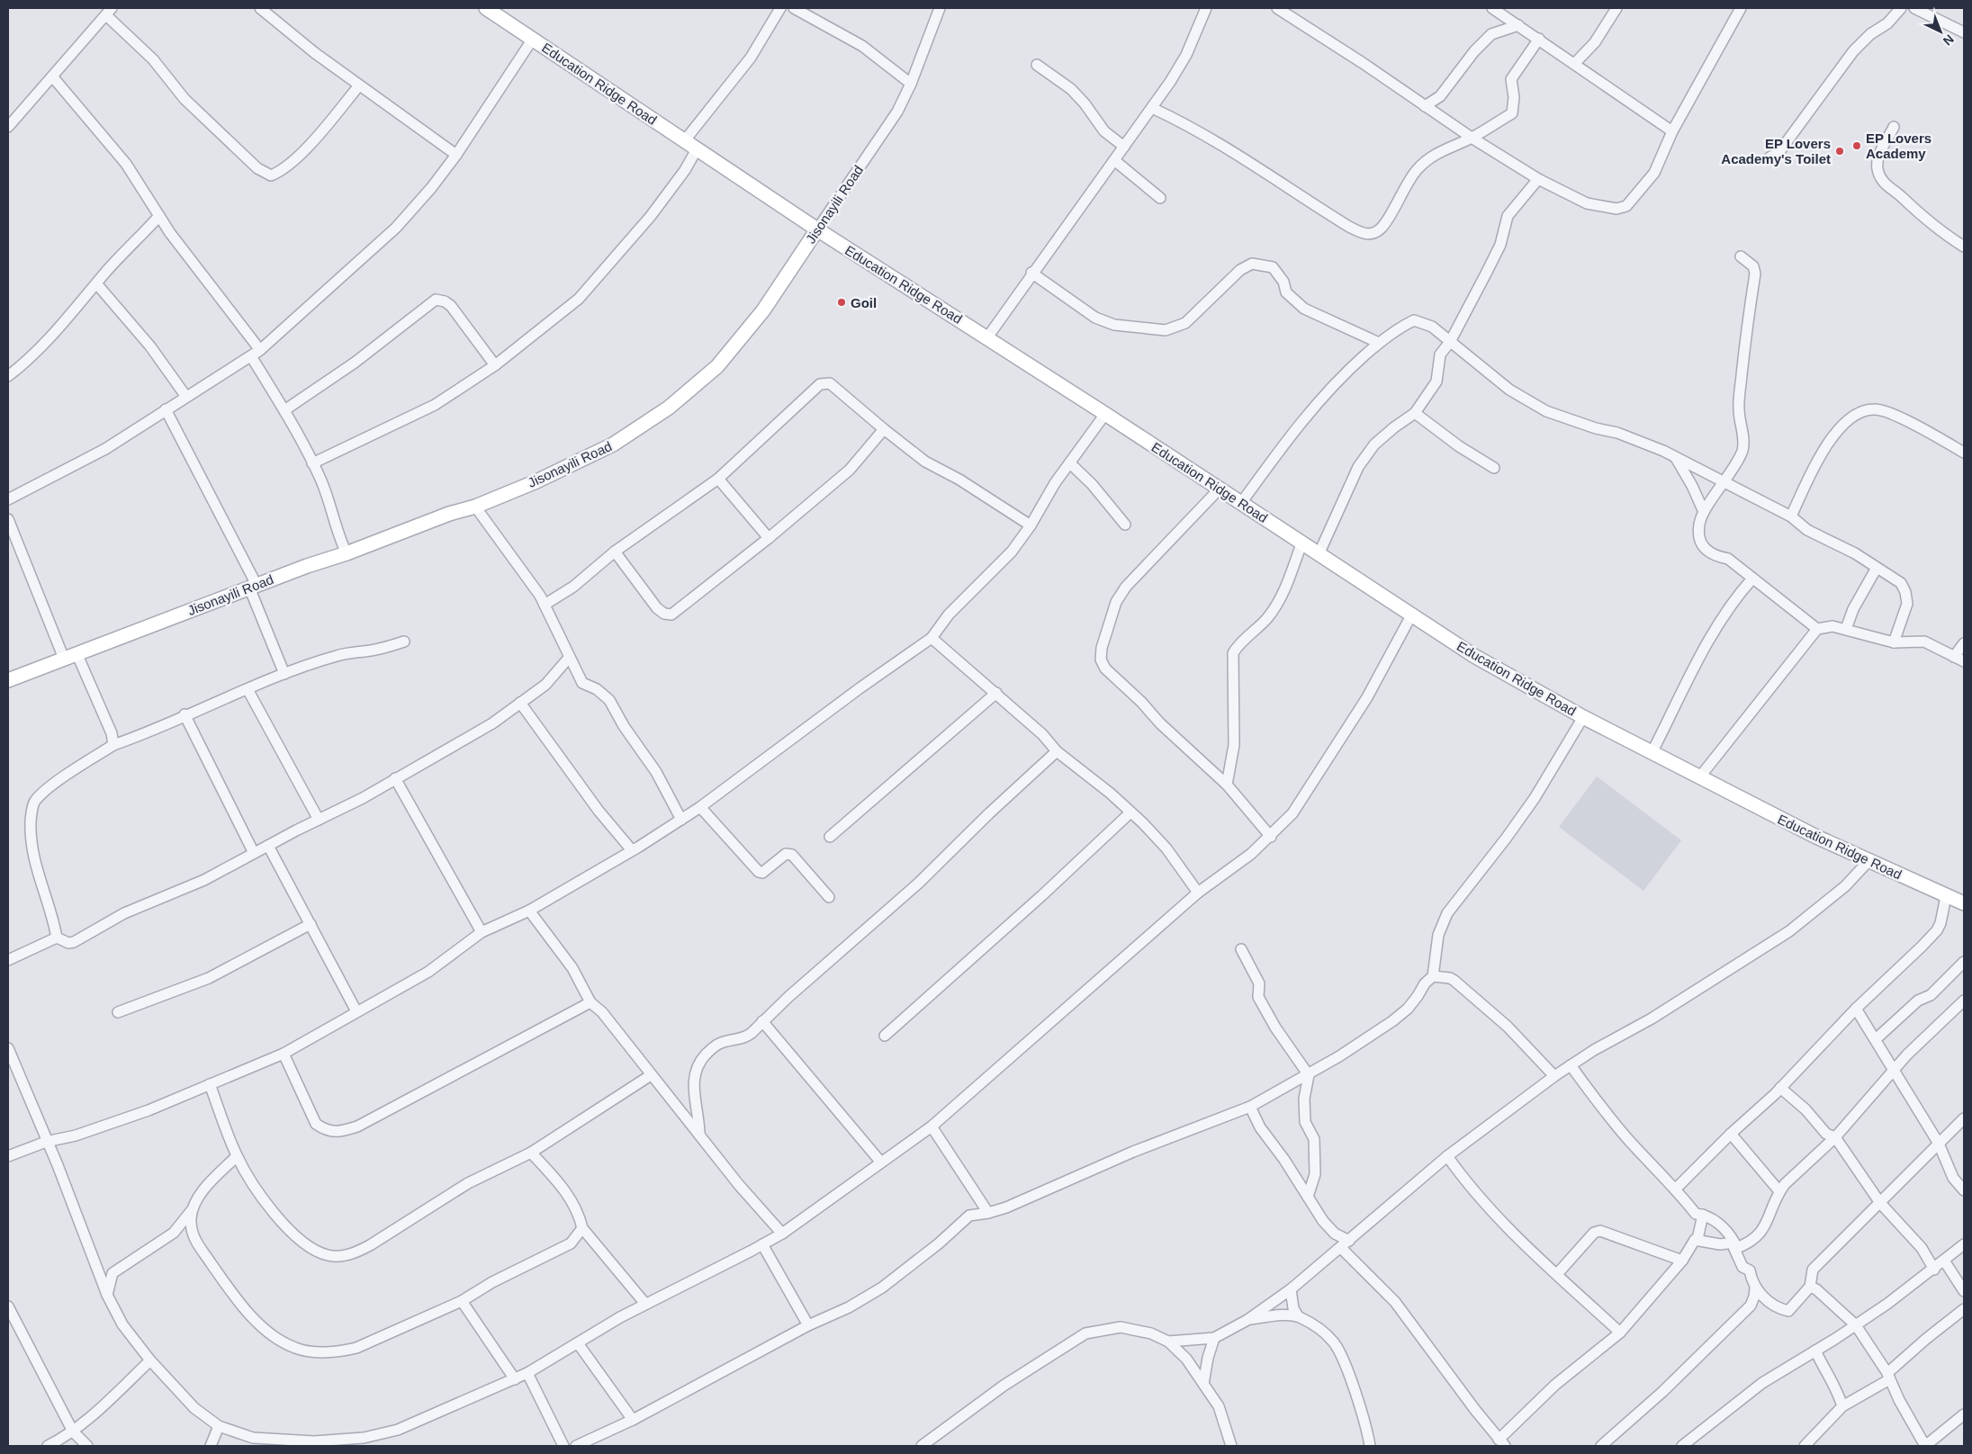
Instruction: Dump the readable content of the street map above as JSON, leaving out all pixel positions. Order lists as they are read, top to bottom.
{
  "streets": {
    "main road": ["Education Ridge Road", "Jisonayili Road"]
  },
  "crossings": [
    ["Education Ridge Road", "Jisonayili Road"]
  ],
  "places": ["EP Lovers Academy", "EP Lovers Academy's Toilet", "Goil"],
  "north": "bottom right"
}
